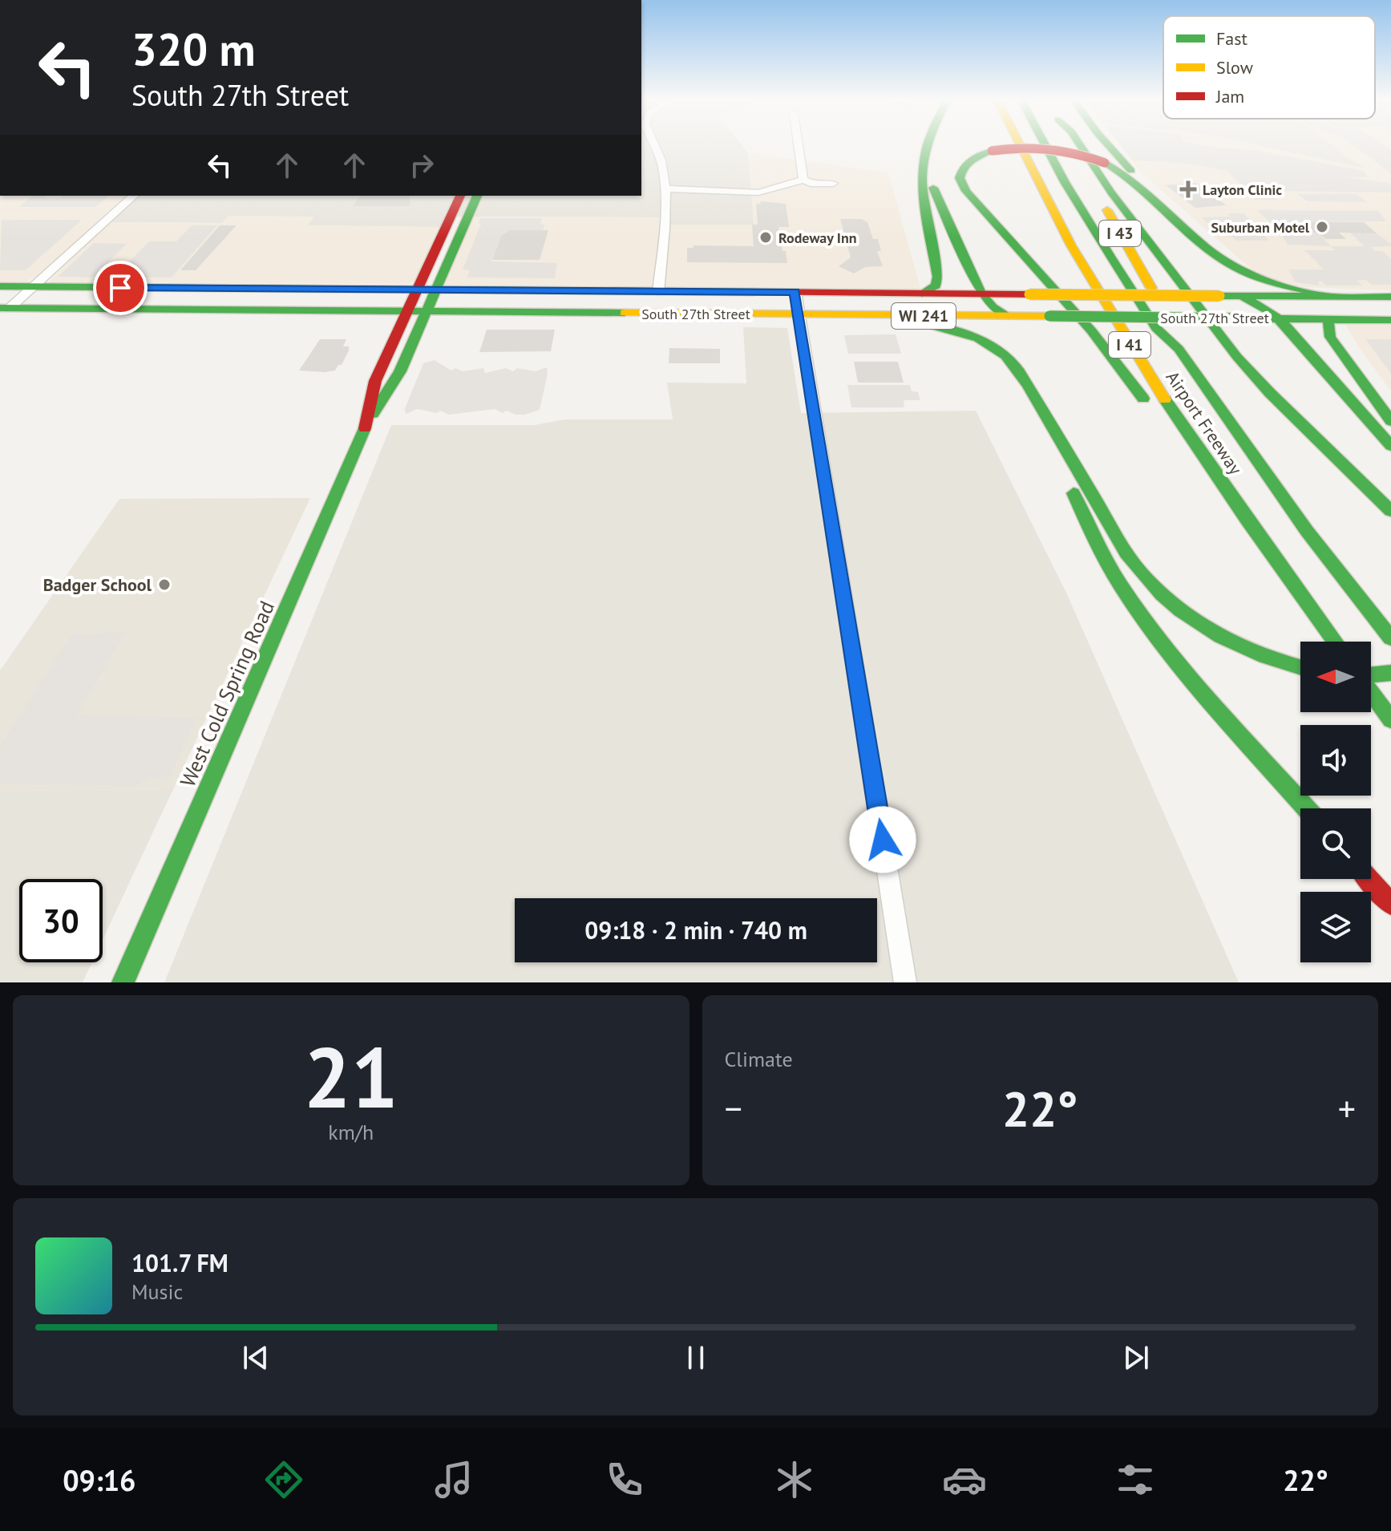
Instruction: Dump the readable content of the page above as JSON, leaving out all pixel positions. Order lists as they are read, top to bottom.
{
  "streets": {
    "main road": [
      "I 43",
      "South 27th Street",
      "WI 241",
      "I 41",
      "Airport Freeway",
      "West Cold Spring Road"
    ]
  },
  "crossings": [
    ["I 43", "I 41"],
    ["I 43", "Airport Freeway"],
    ["South 27th Street", "West Cold Spring Road"],
    ["I 41", "Airport Freeway"]
  ],
  "places": {
    "health": ["Layton Clinic"],
    "other": ["Suburban Motel", "Rodeway Inn", "Badger School"]
  },
  "legend": ["Fast", "Slow", "Jam"],
  "north": "left",
  "page": {
    "turn": ["320 m", "South 27th Street"],
    "limit": "30",
    "trip": "09:18 · 2 min · 740 m",
    "tile": [
      ["21", "km/h"],
      "Climate"
    ],
    "heat": ["−", "22°", "+"],
    "song": ["101.7 FM", "Music"],
    "tabs": ["09:16", "22°"]
  }
}
